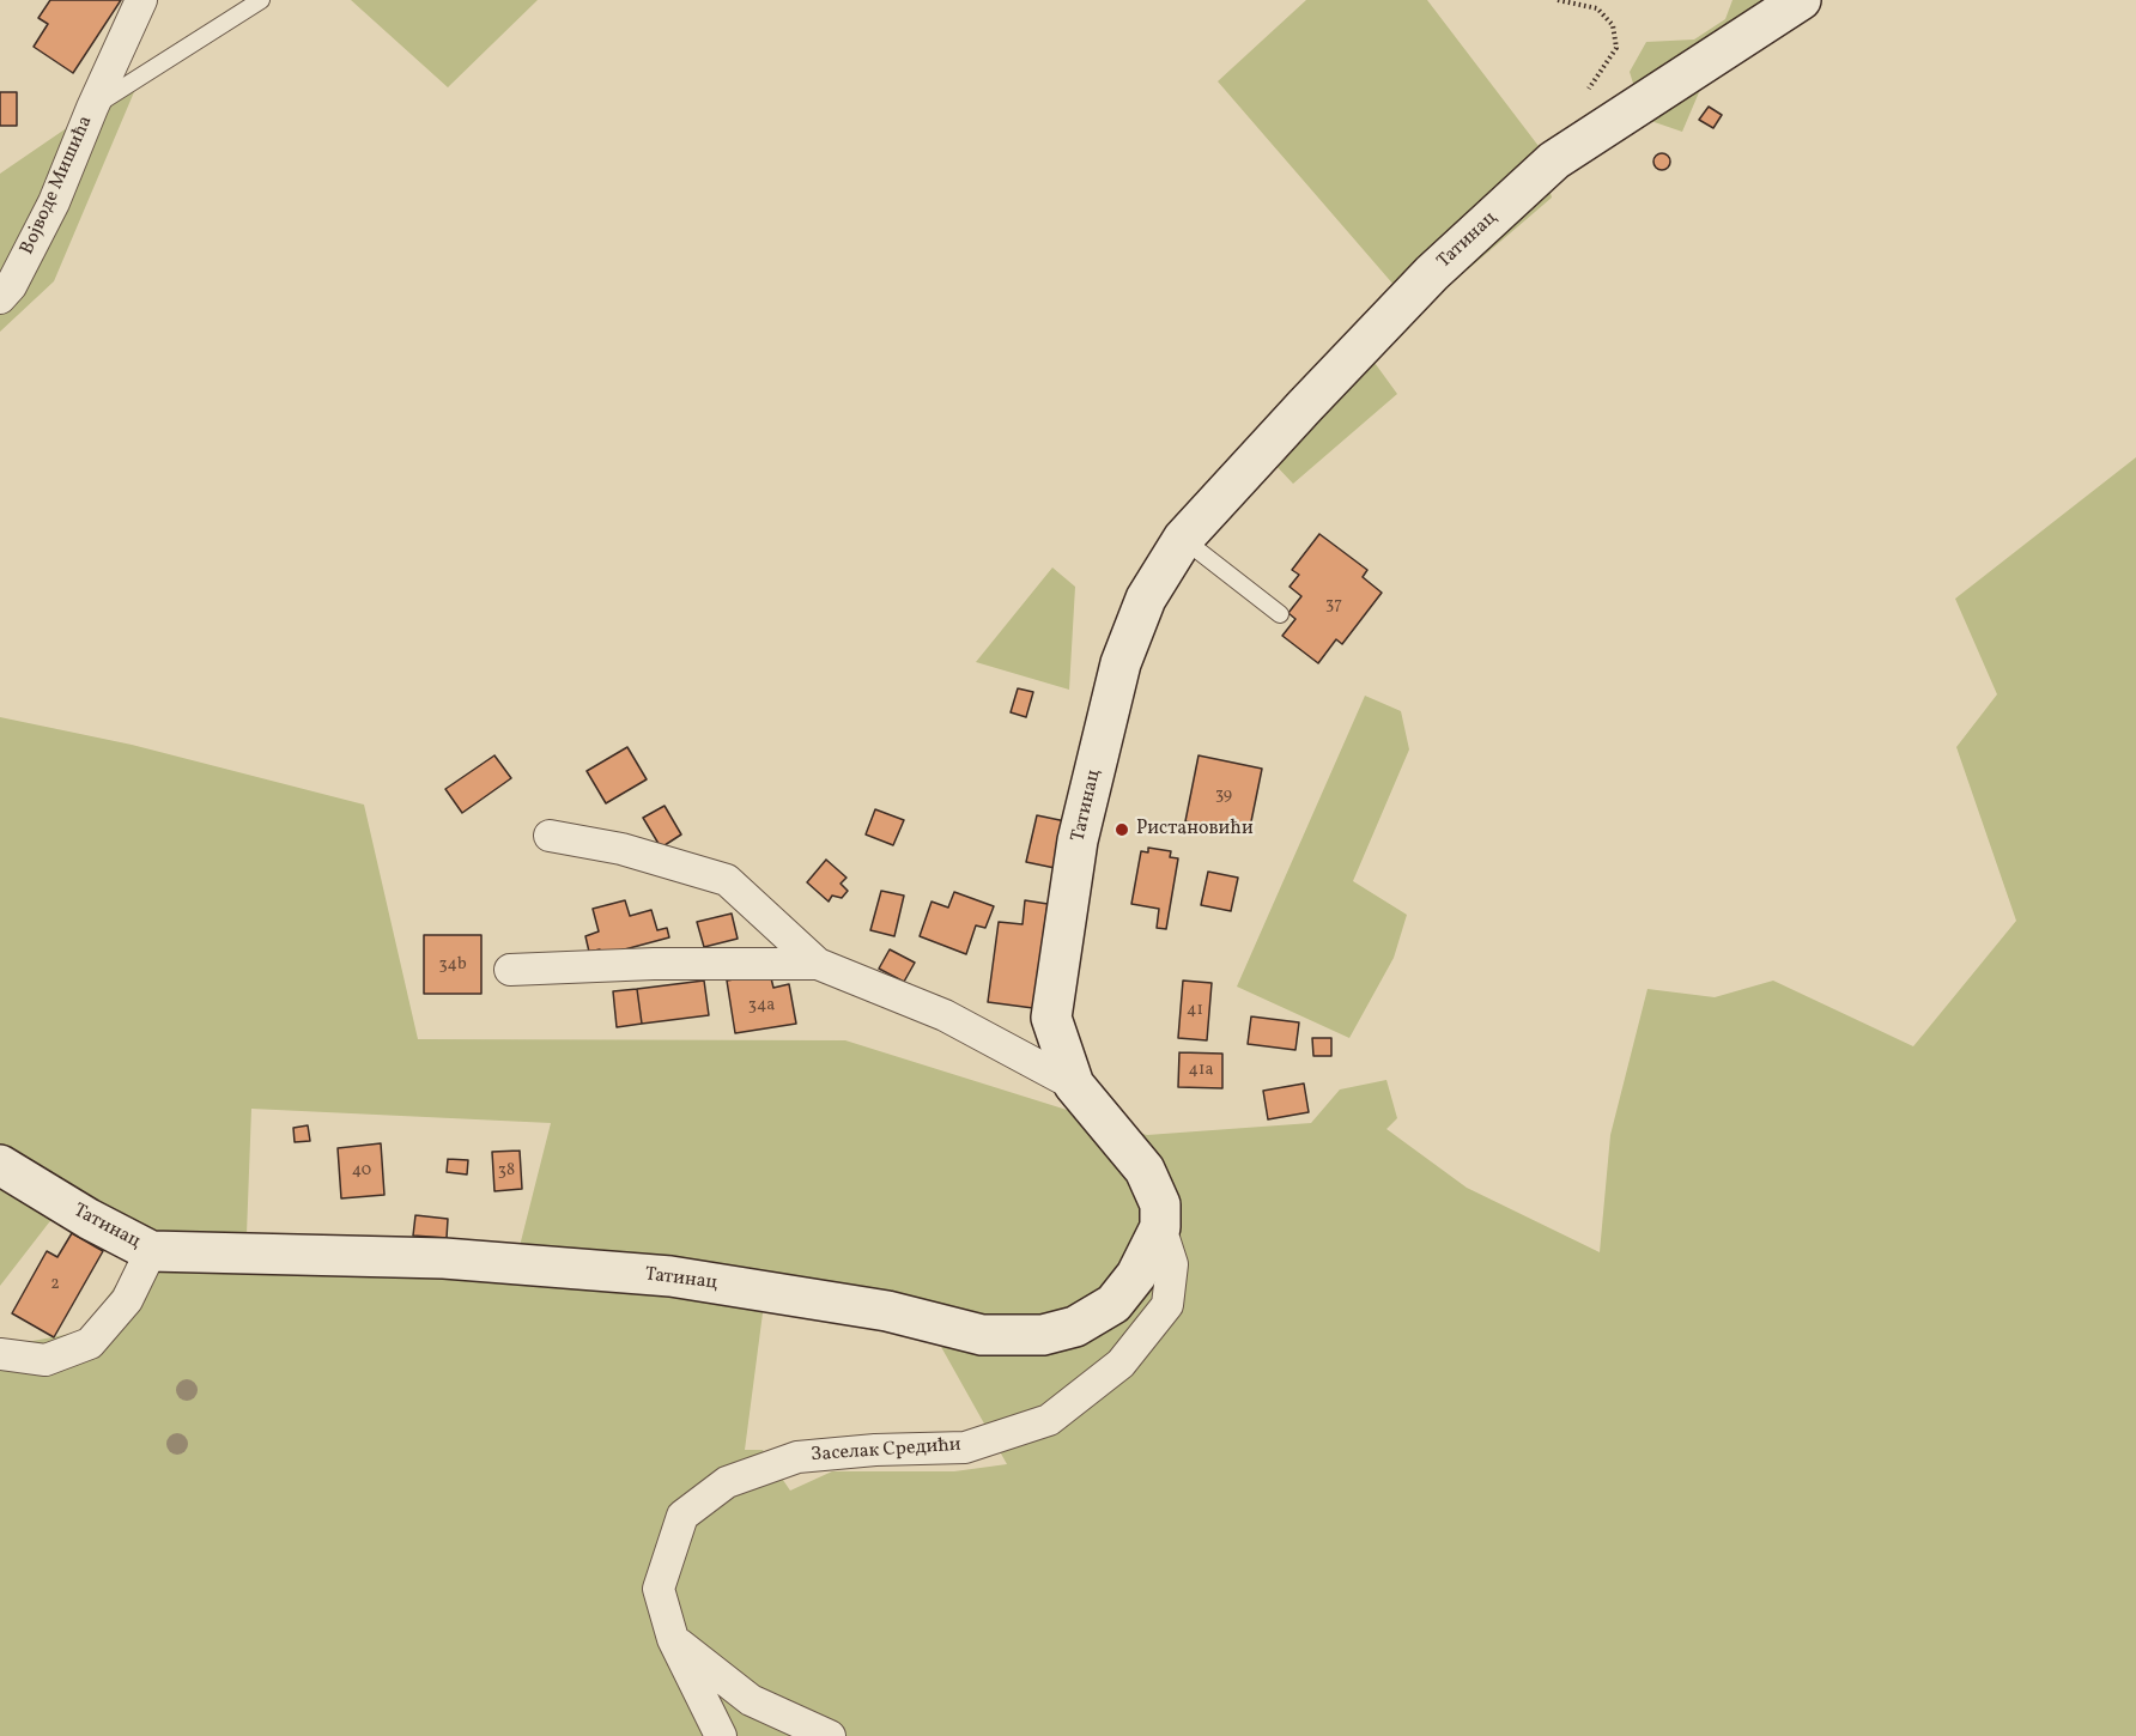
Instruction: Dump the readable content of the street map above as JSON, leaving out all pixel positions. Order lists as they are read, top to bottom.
{
  "streets": {
    "street": ["Војводе Мишића", "Татинац", "Заселак Средићи"]
  },
  "crossings": [
    ["Татинац", "Заселак Средићи"]
  ],
  "places": ["Ристановићи"],
  "house_numbers": [
    "37",
    "39",
    "34b",
    "34a",
    "41",
    "41a",
    "40",
    "38",
    "2"
  ]
}
